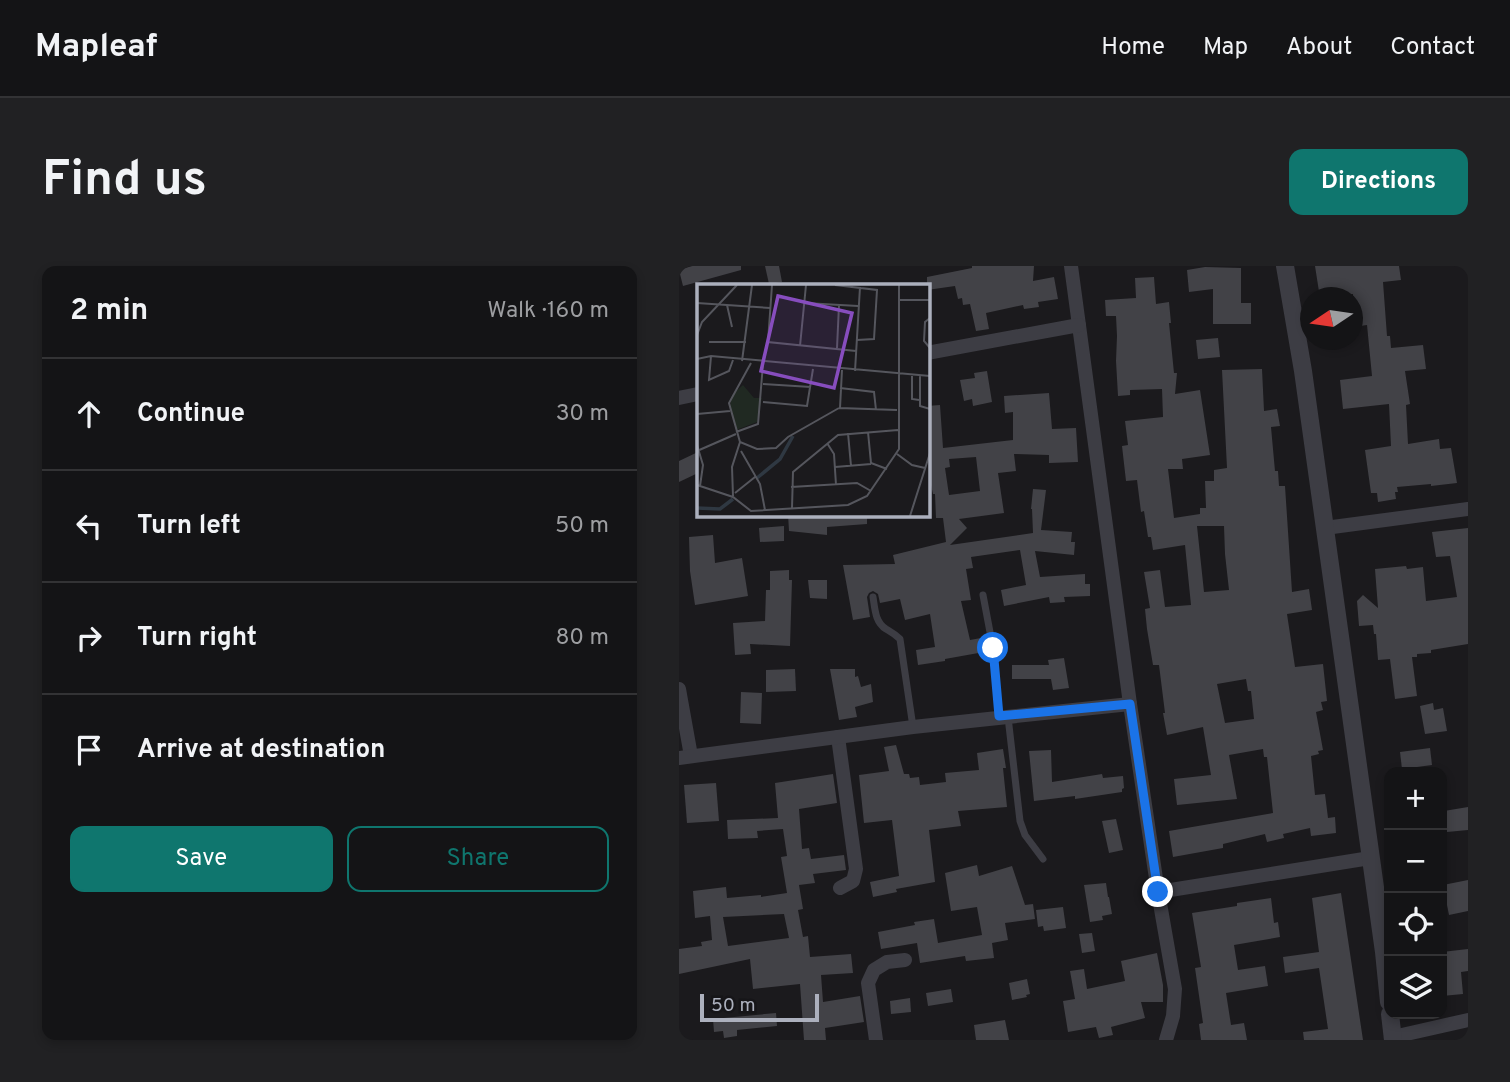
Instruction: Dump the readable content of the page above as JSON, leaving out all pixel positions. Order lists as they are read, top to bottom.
{
  "scale_bar": "50 m",
  "north": "left",
  "page": {
    "header": "Mapleaf",
    "nav": [
      "Home",
      "Map",
      "About",
      "Contact"
    ],
    "buttons": [
      "Directions",
      ["Save", "Share"]
    ],
    "title": "Find us",
    "heading": ["2 min", "Walk · 160 m"],
    "list": [
      ["Continue", "30 m"],
      ["Turn left", "50 m"],
      ["Turn right", "80 m"],
      "Arrive at destination"
    ],
    "map_buttons": ["+", "−"],
    "scale": "50 m"
  }
}
